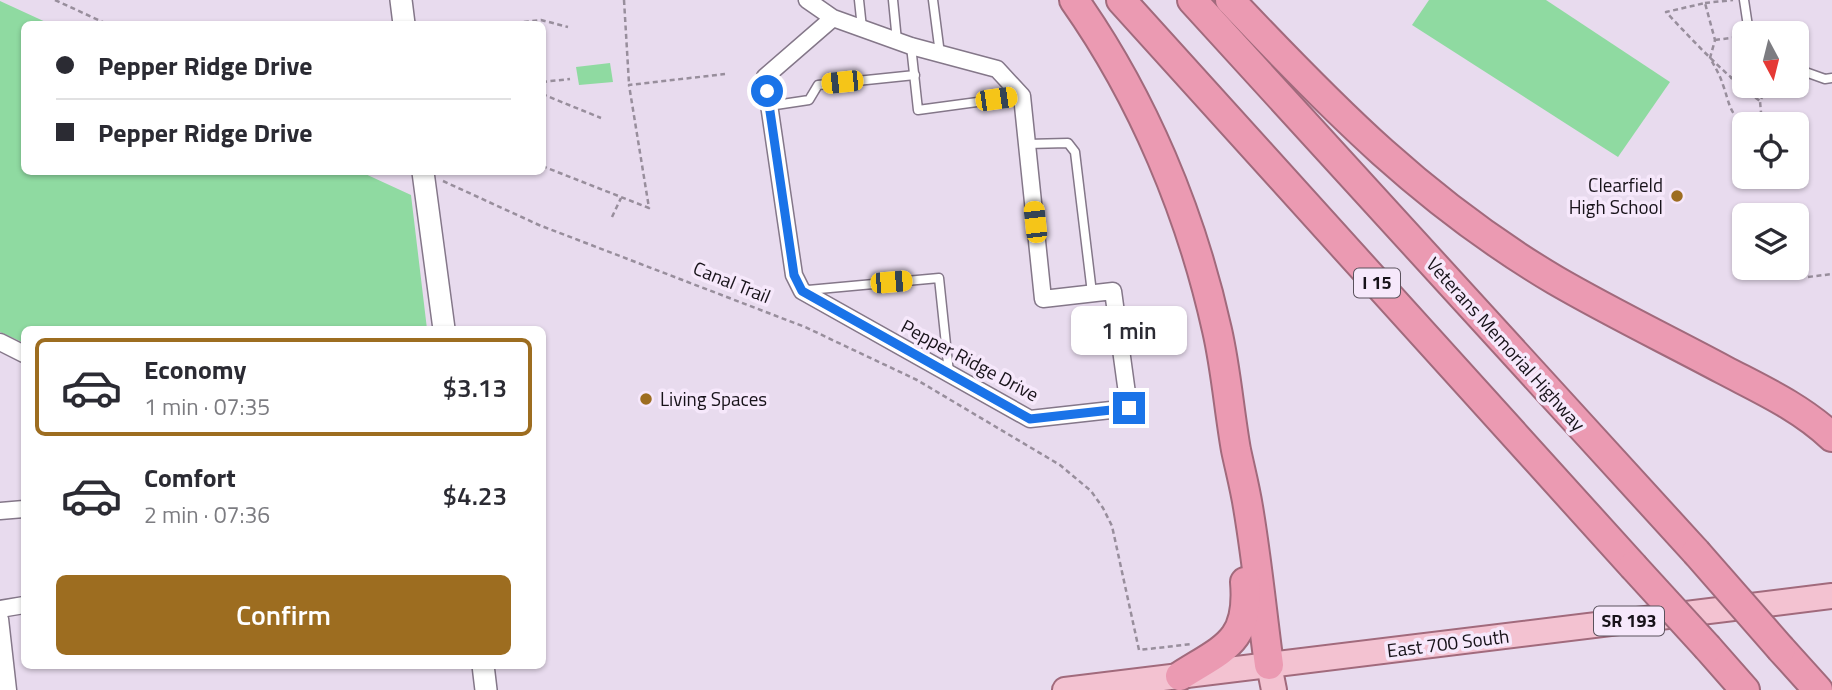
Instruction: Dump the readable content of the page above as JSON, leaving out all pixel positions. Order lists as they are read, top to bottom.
{
  "streets": {
    "highway": ["I 15", "Veterans Memorial Highway"],
    "main road": ["SR 193", "East 700 South"],
    "street": ["Pepper Ridge Drive"],
    "path": ["Canal Trail"]
  },
  "places": ["Clearfield High School", "Living Spaces"],
  "north": "bottom",
  "page": {
    "banner": ["Pepper Ridge Drive", "Pepper Ridge Drive"],
    "bubble": "1 min",
    "list": [
      {
        "name": "Economy",
        "note": "1 min · 07:35",
        "value": "$3.13"
      },
      {
        "name": "Comfort",
        "note": "2 min · 07:36",
        "value": "$4.23"
      }
    ],
    "buttons": "Confirm"
  }
}
